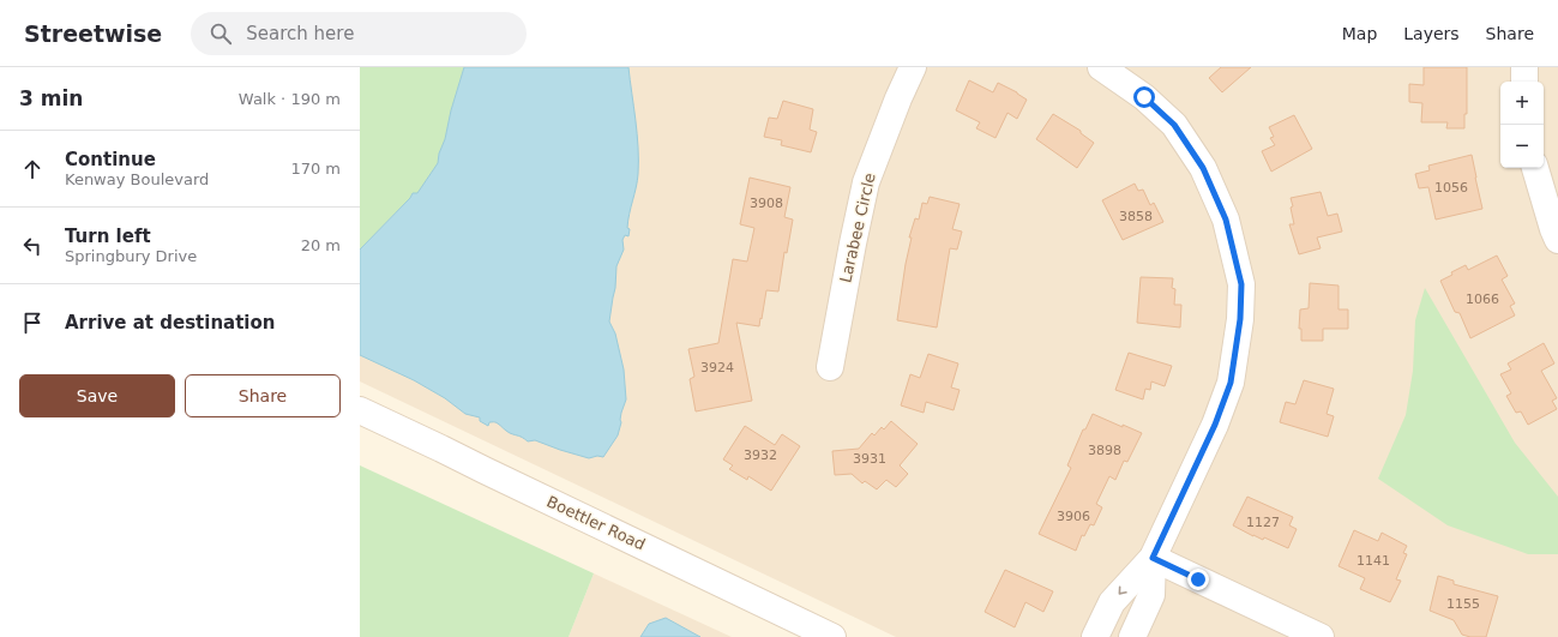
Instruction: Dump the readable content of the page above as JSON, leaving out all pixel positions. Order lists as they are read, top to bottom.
{
  "streets": {
    "street": ["Larabee Circle", "Boettler Road"]
  },
  "house_numbers": [
    "1056",
    "3908",
    "3858",
    "1066",
    "3924",
    "3898",
    "3932",
    "3931",
    "3906",
    "1127",
    "1141",
    "1155"
  ],
  "page": {
    "header": "Streetwise",
    "search": "Search here",
    "nav": ["Map", "Layers", "Share"],
    "heading": ["3 min", "Walk · 190 m"],
    "map_buttons": ["+", "−"],
    "list": [
      ["Continue", "Kenway Boulevard", "170 m"],
      ["Turn left", "Springbury Drive", "20 m"],
      "Arrive at destination"
    ],
    "buttons": ["Save", "Share"]
  }
}
